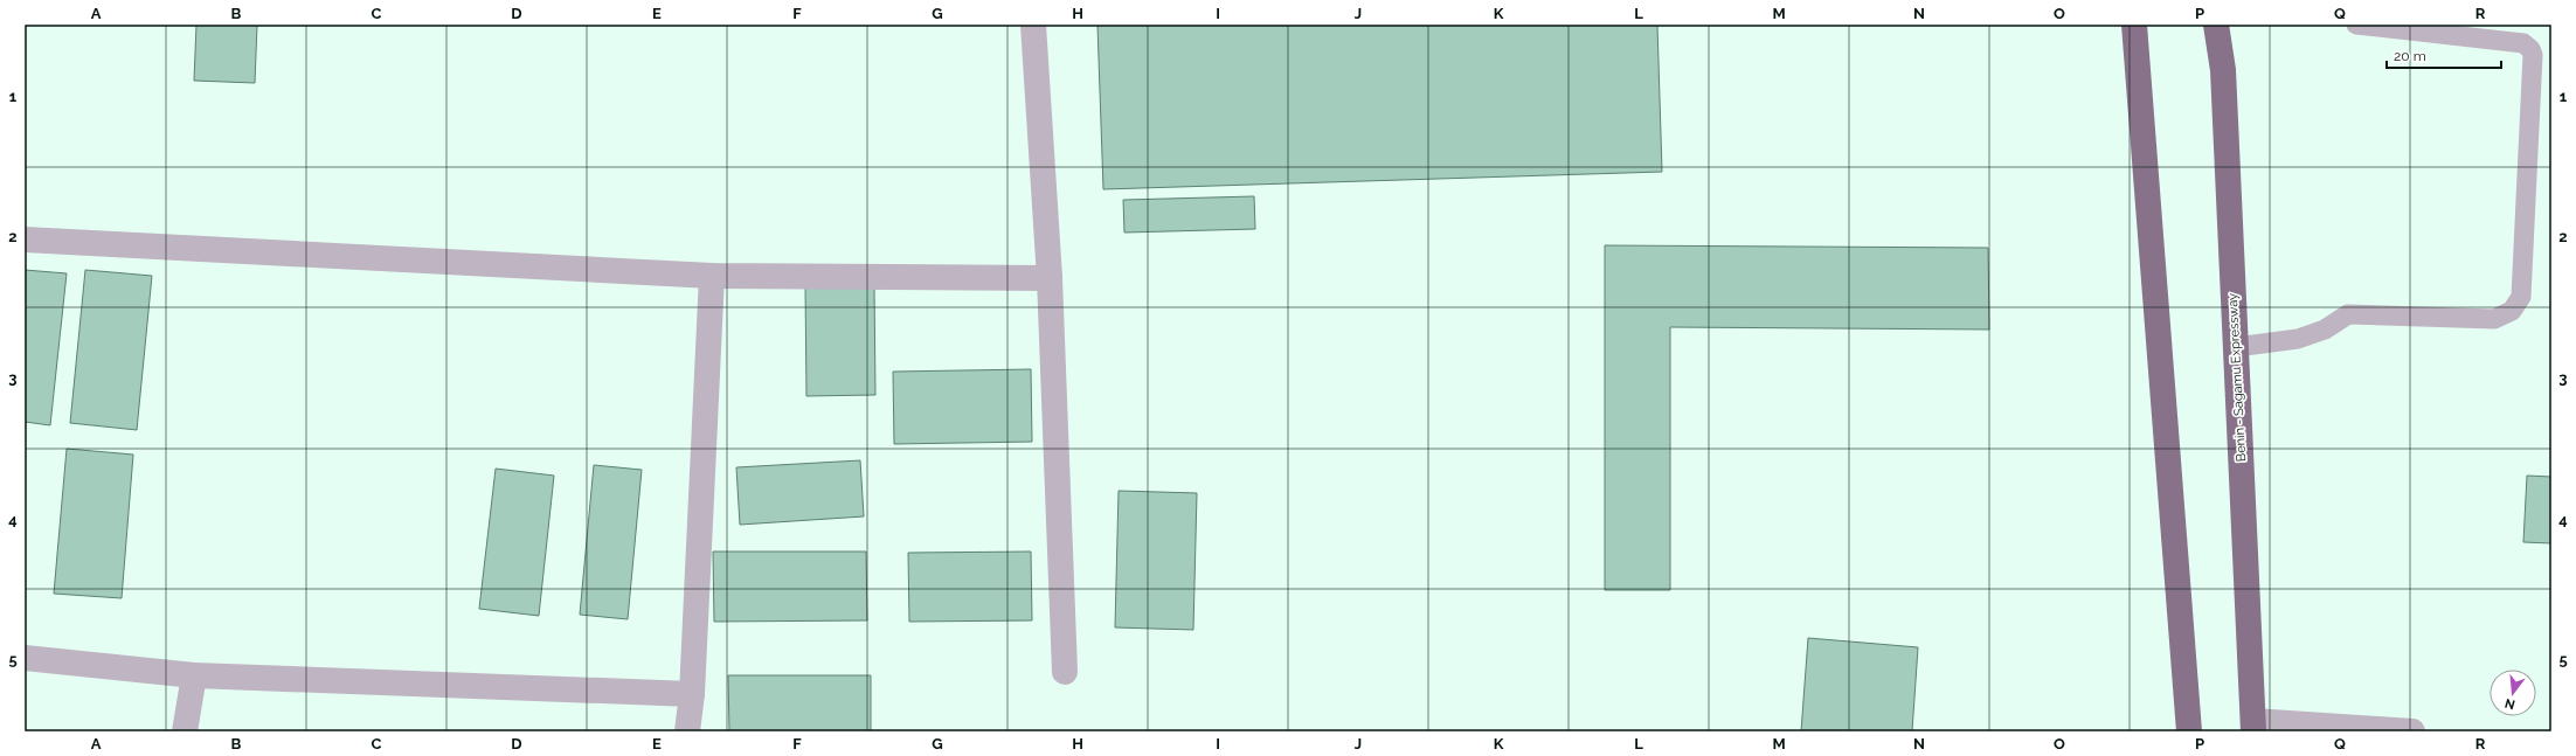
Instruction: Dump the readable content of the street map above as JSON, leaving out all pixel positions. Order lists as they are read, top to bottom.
{
  "streets": {
    "highway": ["Benin - Sagamu Expressway"]
  },
  "scale_bar": "20 m",
  "north": "bottom",
  "grid": {
    "columns": [
      "A",
      "B",
      "C",
      "D",
      "E",
      "F",
      "G",
      "H",
      "I",
      "J",
      "K",
      "L",
      "M",
      "N",
      "O",
      "P",
      "Q",
      "R"
    ],
    "rows": [
      "1",
      "2",
      "3",
      "4",
      "5"
    ]
  }
}
